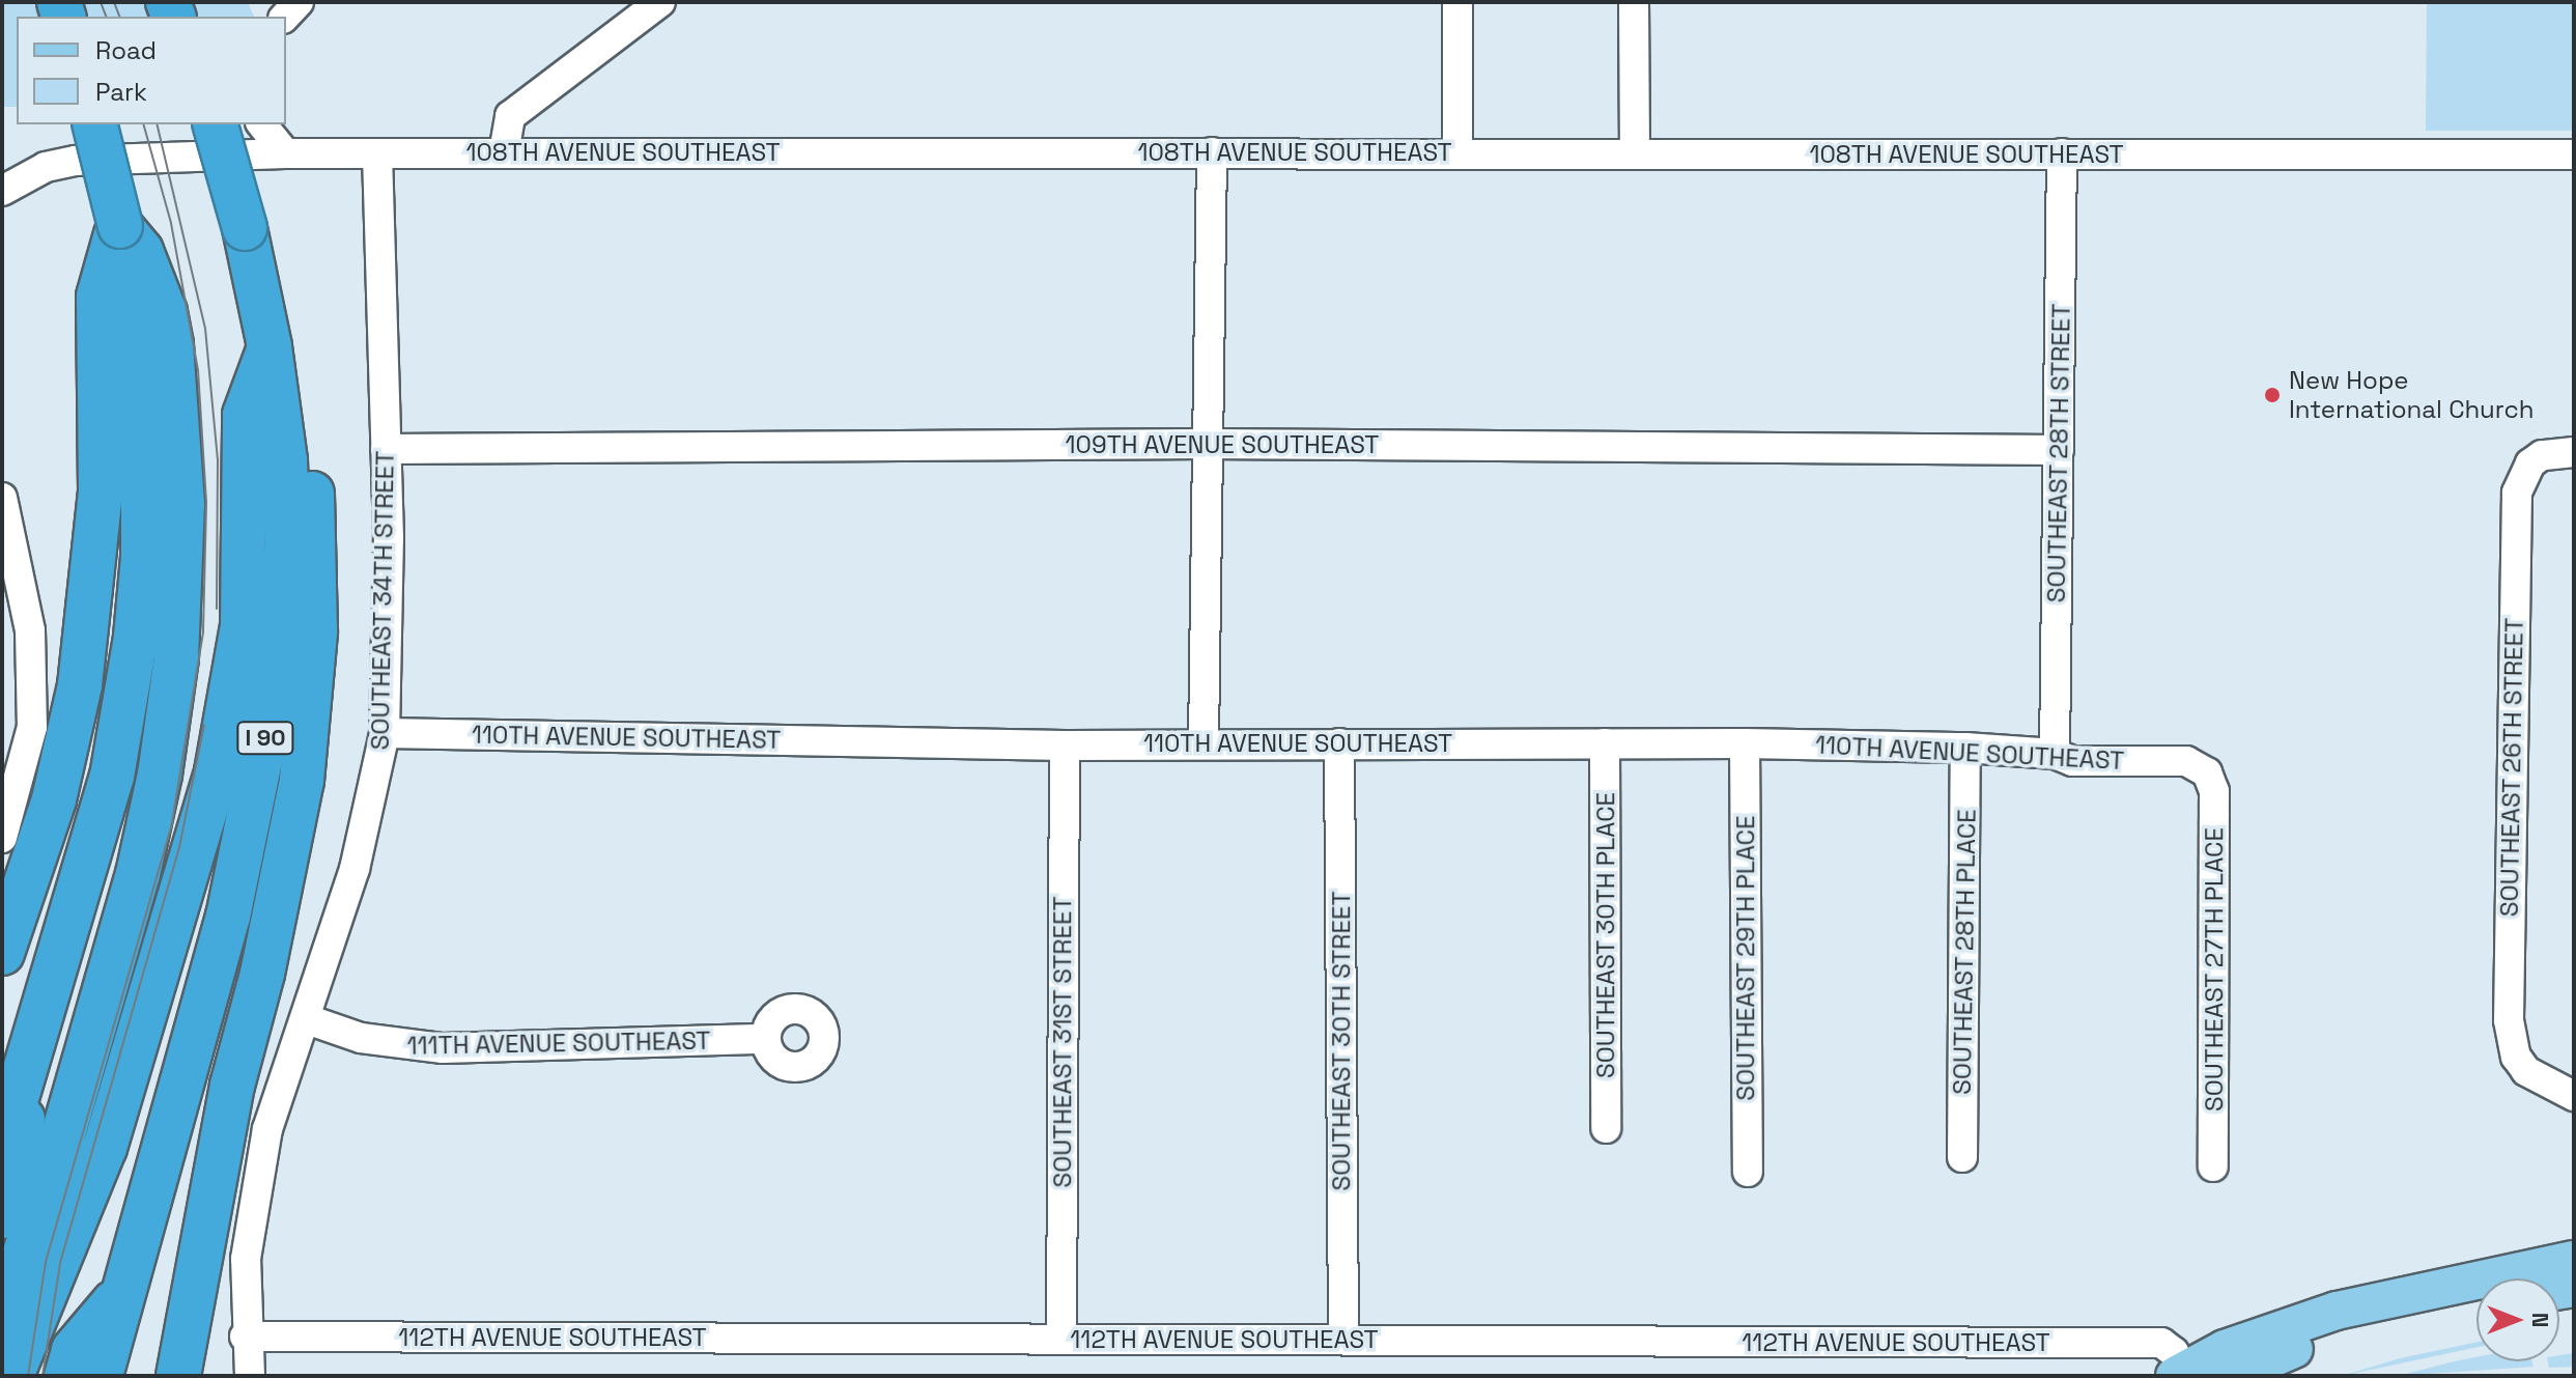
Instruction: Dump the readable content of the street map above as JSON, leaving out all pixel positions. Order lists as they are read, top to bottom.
{
  "streets": {
    "highway": ["I 90"],
    "street": [
      "108TH AVENUE SOUTHEAST",
      "109TH AVENUE SOUTHEAST",
      "SOUTHEAST 28TH STREET",
      "SOUTHEAST 34TH STREET",
      "110TH AVENUE SOUTHEAST",
      "SOUTHEAST 26TH STREET",
      "SOUTHEAST 30TH PLACE",
      "SOUTHEAST 28TH PLACE",
      "SOUTHEAST 29TH PLACE",
      "SOUTHEAST 27TH PLACE",
      "SOUTHEAST 30TH STREET",
      "SOUTHEAST 31ST STREET",
      "111TH AVENUE SOUTHEAST",
      "112TH AVENUE SOUTHEAST"
    ]
  },
  "crossings": [
    ["108TH AVENUE SOUTHEAST", "SOUTHEAST 28TH STREET"],
    ["108TH AVENUE SOUTHEAST", "SOUTHEAST 34TH STREET"],
    ["109TH AVENUE SOUTHEAST", "SOUTHEAST 28TH STREET"],
    ["109TH AVENUE SOUTHEAST", "SOUTHEAST 34TH STREET"],
    ["SOUTHEAST 28TH STREET", "110TH AVENUE SOUTHEAST"],
    ["SOUTHEAST 34TH STREET", "110TH AVENUE SOUTHEAST"],
    ["SOUTHEAST 34TH STREET", "111TH AVENUE SOUTHEAST"],
    ["SOUTHEAST 34TH STREET", "112TH AVENUE SOUTHEAST"],
    ["110TH AVENUE SOUTHEAST", "SOUTHEAST 30TH PLACE"],
    ["110TH AVENUE SOUTHEAST", "SOUTHEAST 28TH PLACE"],
    ["110TH AVENUE SOUTHEAST", "SOUTHEAST 29TH PLACE"],
    ["110TH AVENUE SOUTHEAST", "SOUTHEAST 27TH PLACE"],
    ["110TH AVENUE SOUTHEAST", "SOUTHEAST 30TH STREET"],
    ["110TH AVENUE SOUTHEAST", "SOUTHEAST 31ST STREET"],
    ["SOUTHEAST 30TH STREET", "112TH AVENUE SOUTHEAST"],
    ["SOUTHEAST 31ST STREET", "112TH AVENUE SOUTHEAST"]
  ],
  "places": ["New Hope International Church"],
  "legend": ["Road", "Park"],
  "north": "right"
}
